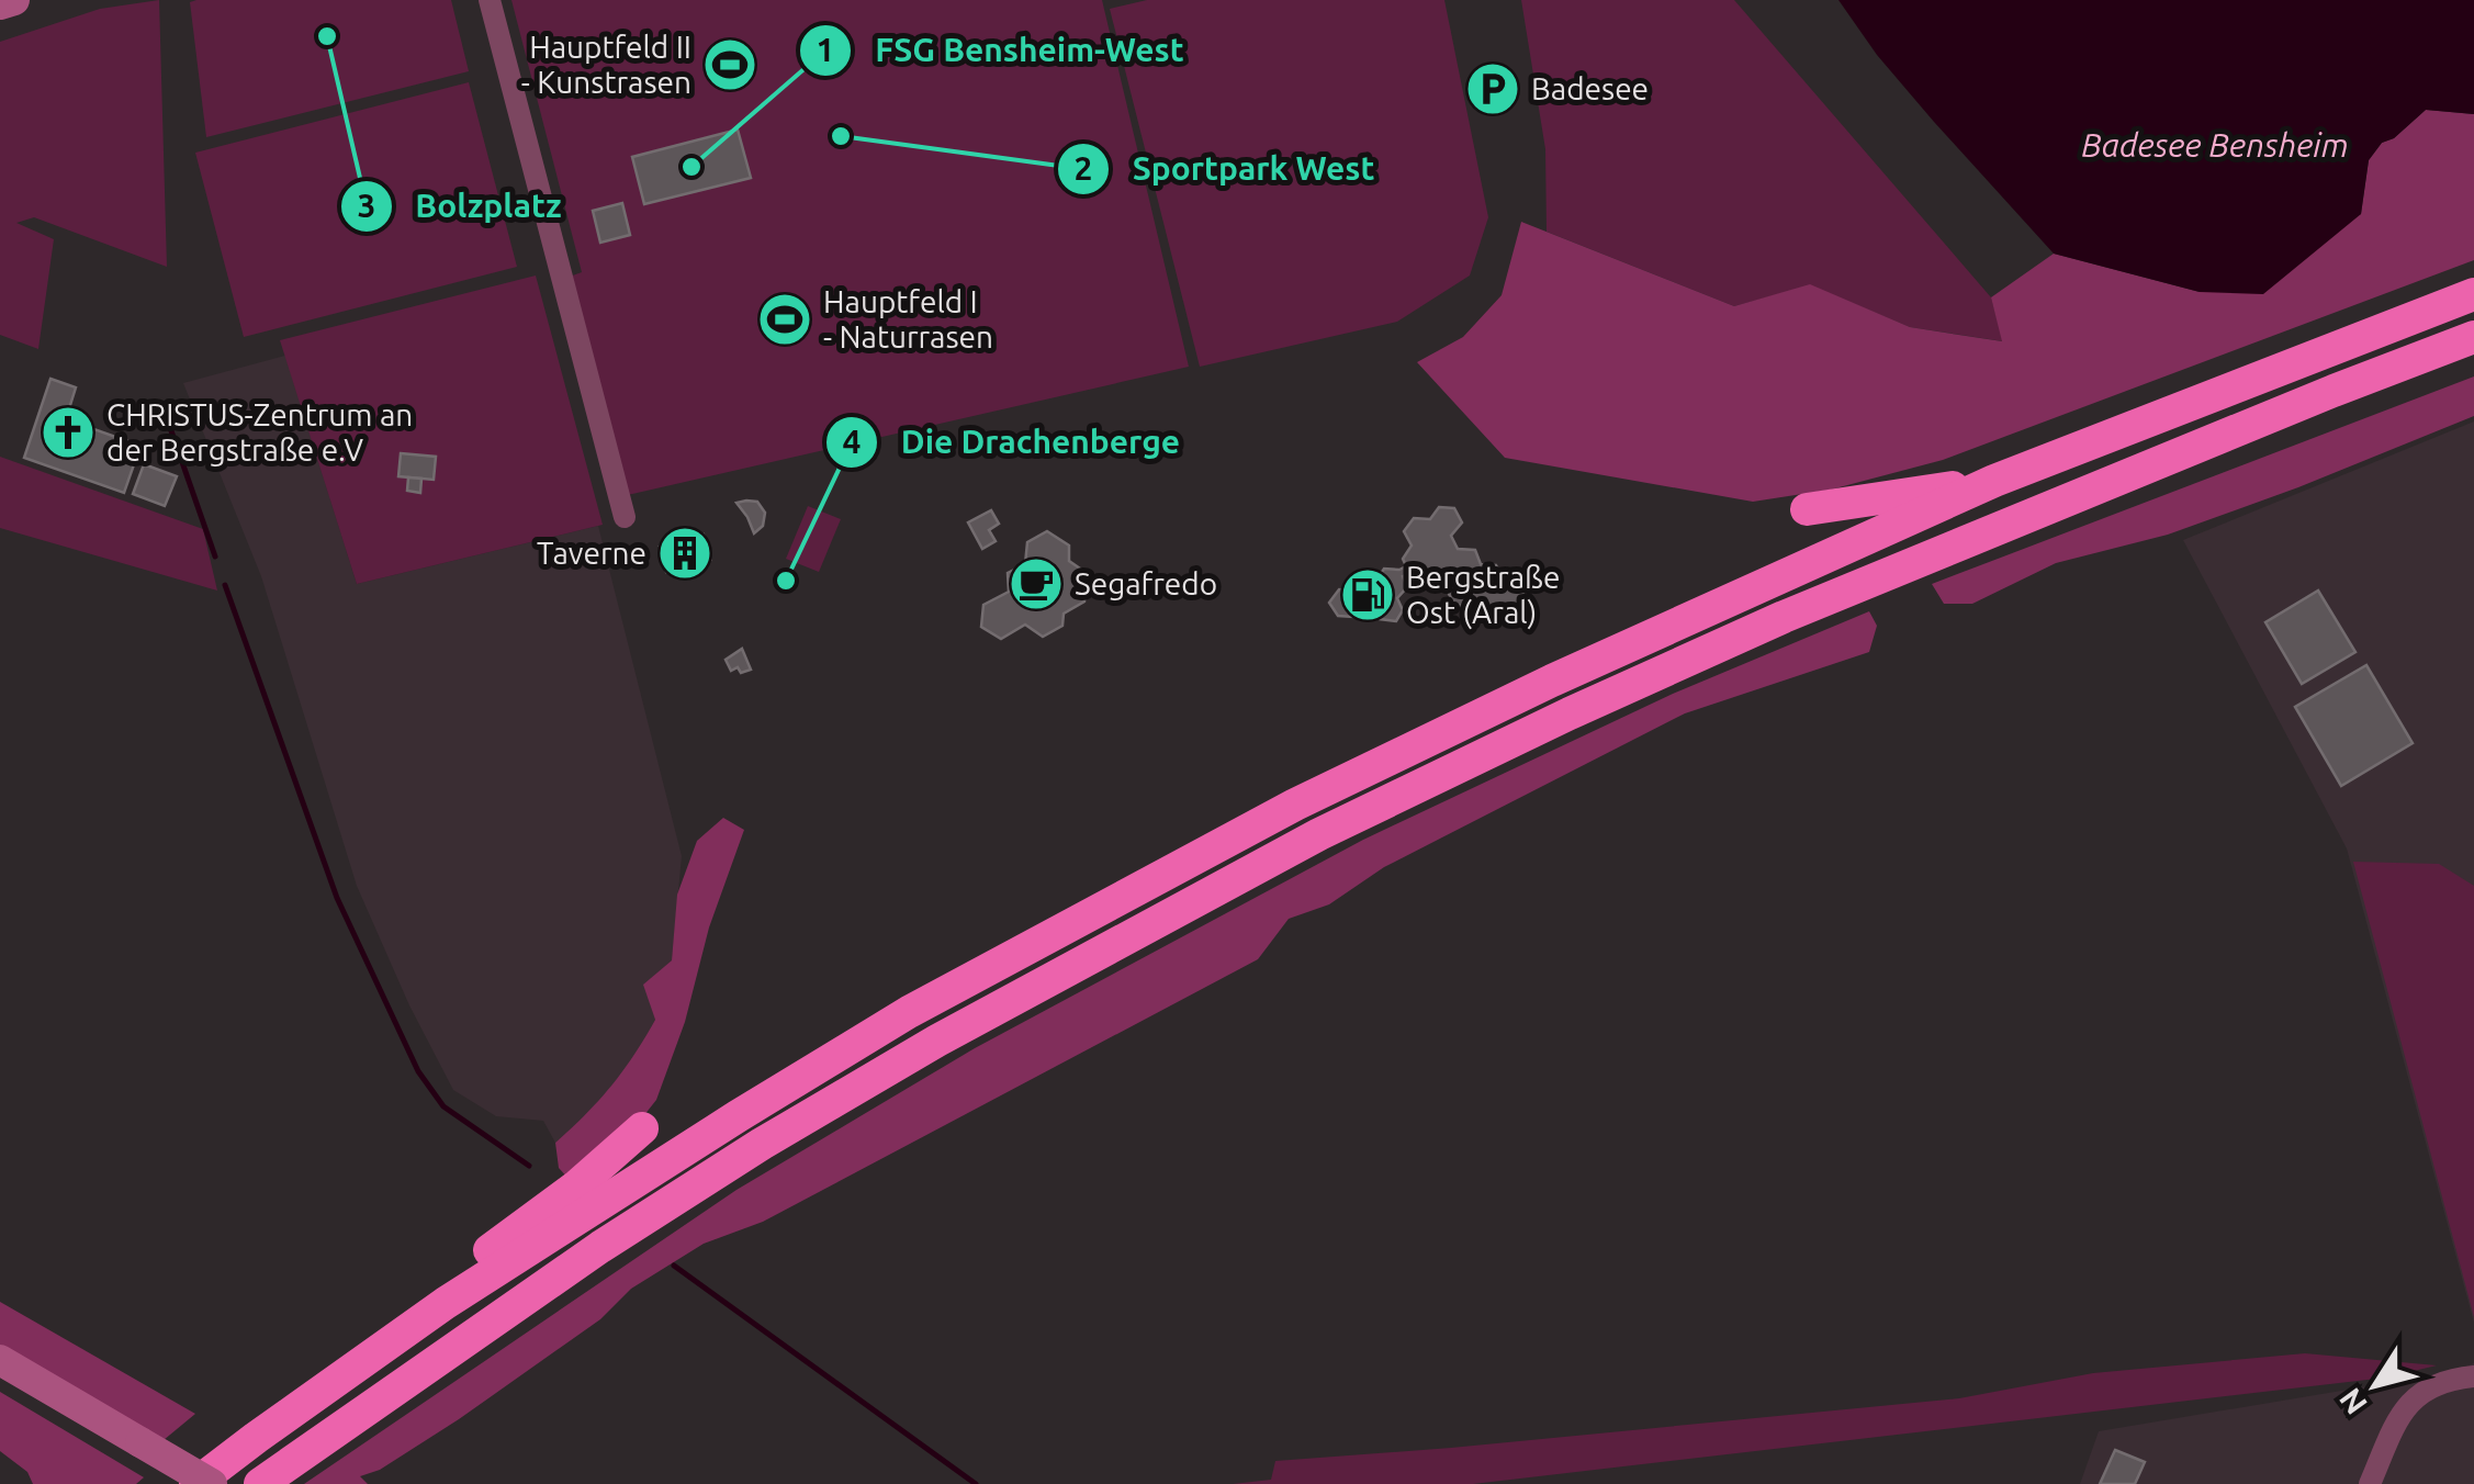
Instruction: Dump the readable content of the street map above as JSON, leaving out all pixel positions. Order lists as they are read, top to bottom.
{
  "water": ["Badesee Bensheim"],
  "places": {
    "other": [
      "Bolzplatz",
      "Sportpark West",
      "FSG Bensheim-West",
      "Die Drachenberge"
    ],
    "sports": ["Hauptfeld II - Kunstrasen", "Hauptfeld I - Naturrasen"],
    "parking": ["Badesee"],
    "church": ["CHRISTUS-Zentrum an der Bergstraße e.V"],
    "building": ["Taverne"],
    "cafe": ["Segafredo"],
    "fuel station": ["Bergstraße Ost (Aral)"]
  },
  "north": "bottom left"
}
